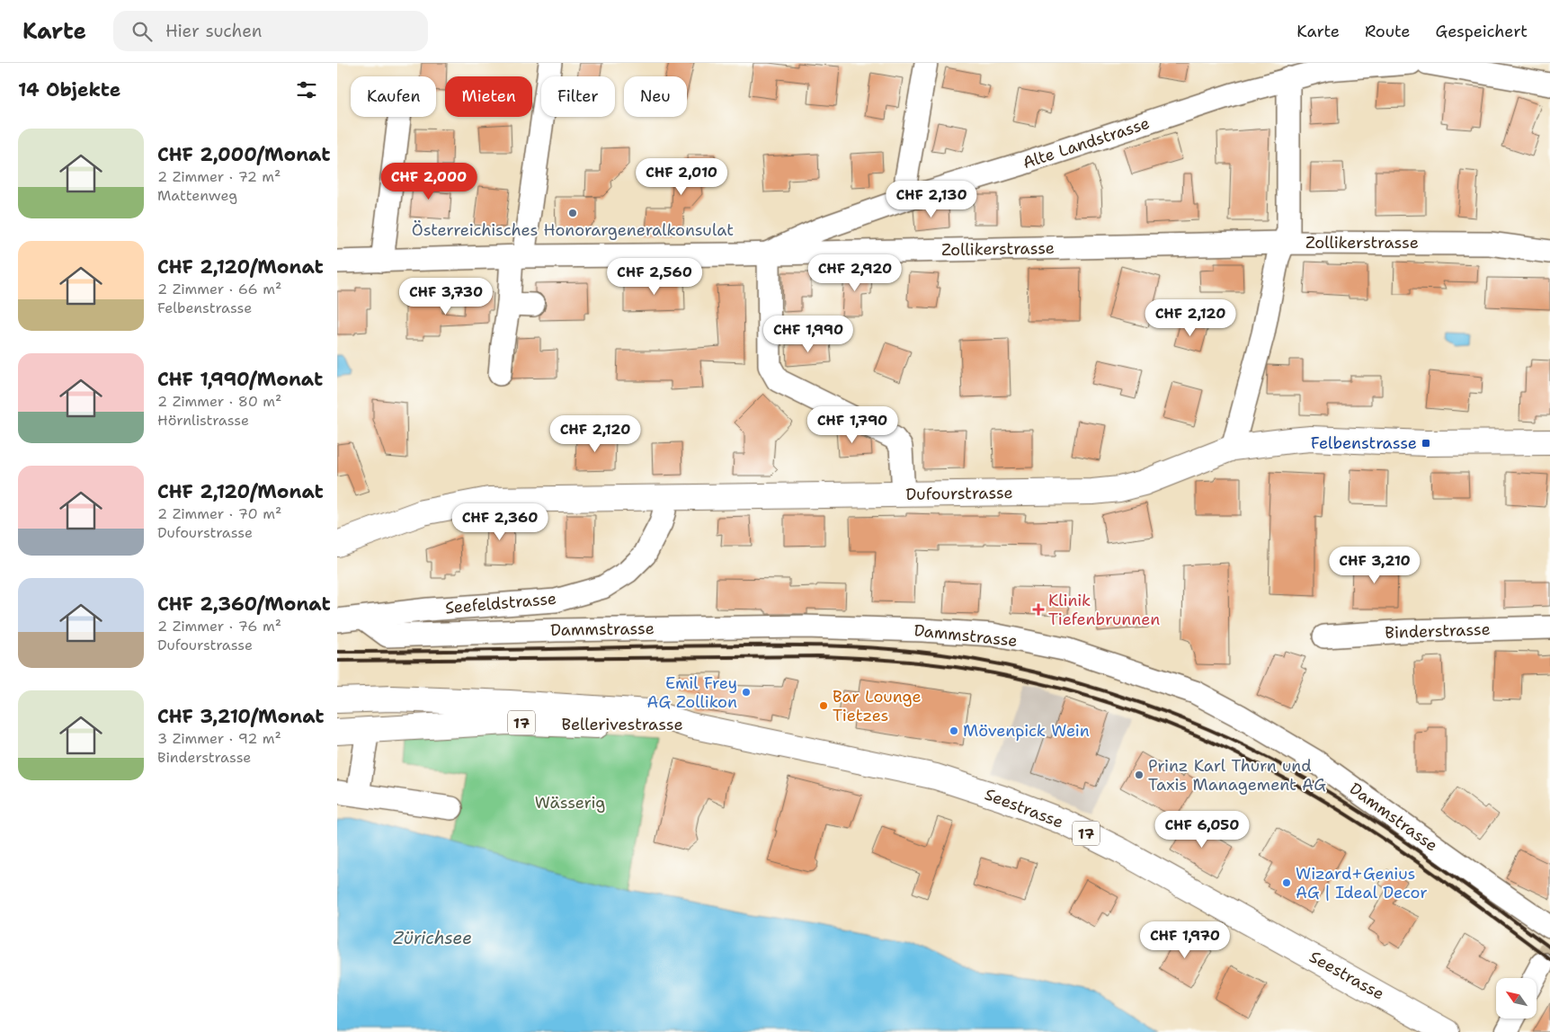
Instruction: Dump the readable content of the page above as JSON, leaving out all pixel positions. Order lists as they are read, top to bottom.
{
  "streets": {
    "main road": [
      "Dufourstrasse",
      "17",
      "Bellerivestrasse",
      "Seestrasse"
    ],
    "street": [
      "Alte Landstrasse",
      "Zollikerstrasse",
      "Seefeldstrasse",
      "Dammstrasse",
      "Binderstrasse"
    ]
  },
  "crossings": [
    ["Alte Landstrasse", "Zollikerstrasse"],
    ["Dufourstrasse", "Seefeldstrasse"],
    ["Seefeldstrasse", "Dammstrasse"],
    ["Bellerivestrasse", "Seestrasse"]
  ],
  "water": ["Zürichsee"],
  "parks": ["Wässerig"],
  "places": {
    "other": [
      "Österreichisches Honorargeneralkonsulat",
      "Emil Frey AG Zollikon",
      "Bar Lounge Tietzes",
      "Mövenpick Wein",
      "Prinz Karl Thurn und Taxis Management AG",
      "Wizard+Genius AG | Ideal Decor"
    ],
    "transit": ["Felbenstrasse"],
    "health": ["Klinik Tiefenbrunnen"]
  },
  "north": "top left",
  "page": {
    "header": "Karte",
    "search": "Hier suchen",
    "nav": ["Karte", "Route", "Gespeichert"],
    "heading": "14 Objekte",
    "chip": [
      "Kaufen",
      "Mieten",
      "Filter",
      "Neu"
    ],
    "list": [
      {
        "name": "CHF 2,000/Monat",
        "note": "2 Zimmer · 72 m² · Mattenweg"
      },
      {
        "name": "CHF 2,120/Monat",
        "note": "2 Zimmer · 66 m² · Felbenstrasse"
      },
      {
        "name": "CHF 1,990/Monat",
        "note": "2 Zimmer · 80 m² · Hörnlistrasse"
      },
      {
        "name": "CHF 2,120/Monat",
        "note": "2 Zimmer · 70 m² · Dufourstrasse"
      },
      {
        "name": "CHF 2,360/Monat",
        "note": "2 Zimmer · 76 m² · Dufourstrasse"
      },
      {
        "name": "CHF 3,210/Monat",
        "note": "3 Zimmer · 92 m² · Binderstrasse"
      }
    ],
    "price": [
      "CHF 2,010",
      "CHF 2,000",
      "CHF 2,130",
      "CHF 2,920",
      "CHF 2,560",
      "CHF 3,730",
      "CHF 2,120",
      "CHF 1,990",
      "CHF 1,790",
      "CHF 2,120",
      "CHF 2,360",
      "CHF 3,210",
      "CHF 6,050",
      "CHF 1,970"
    ]
  }
}
